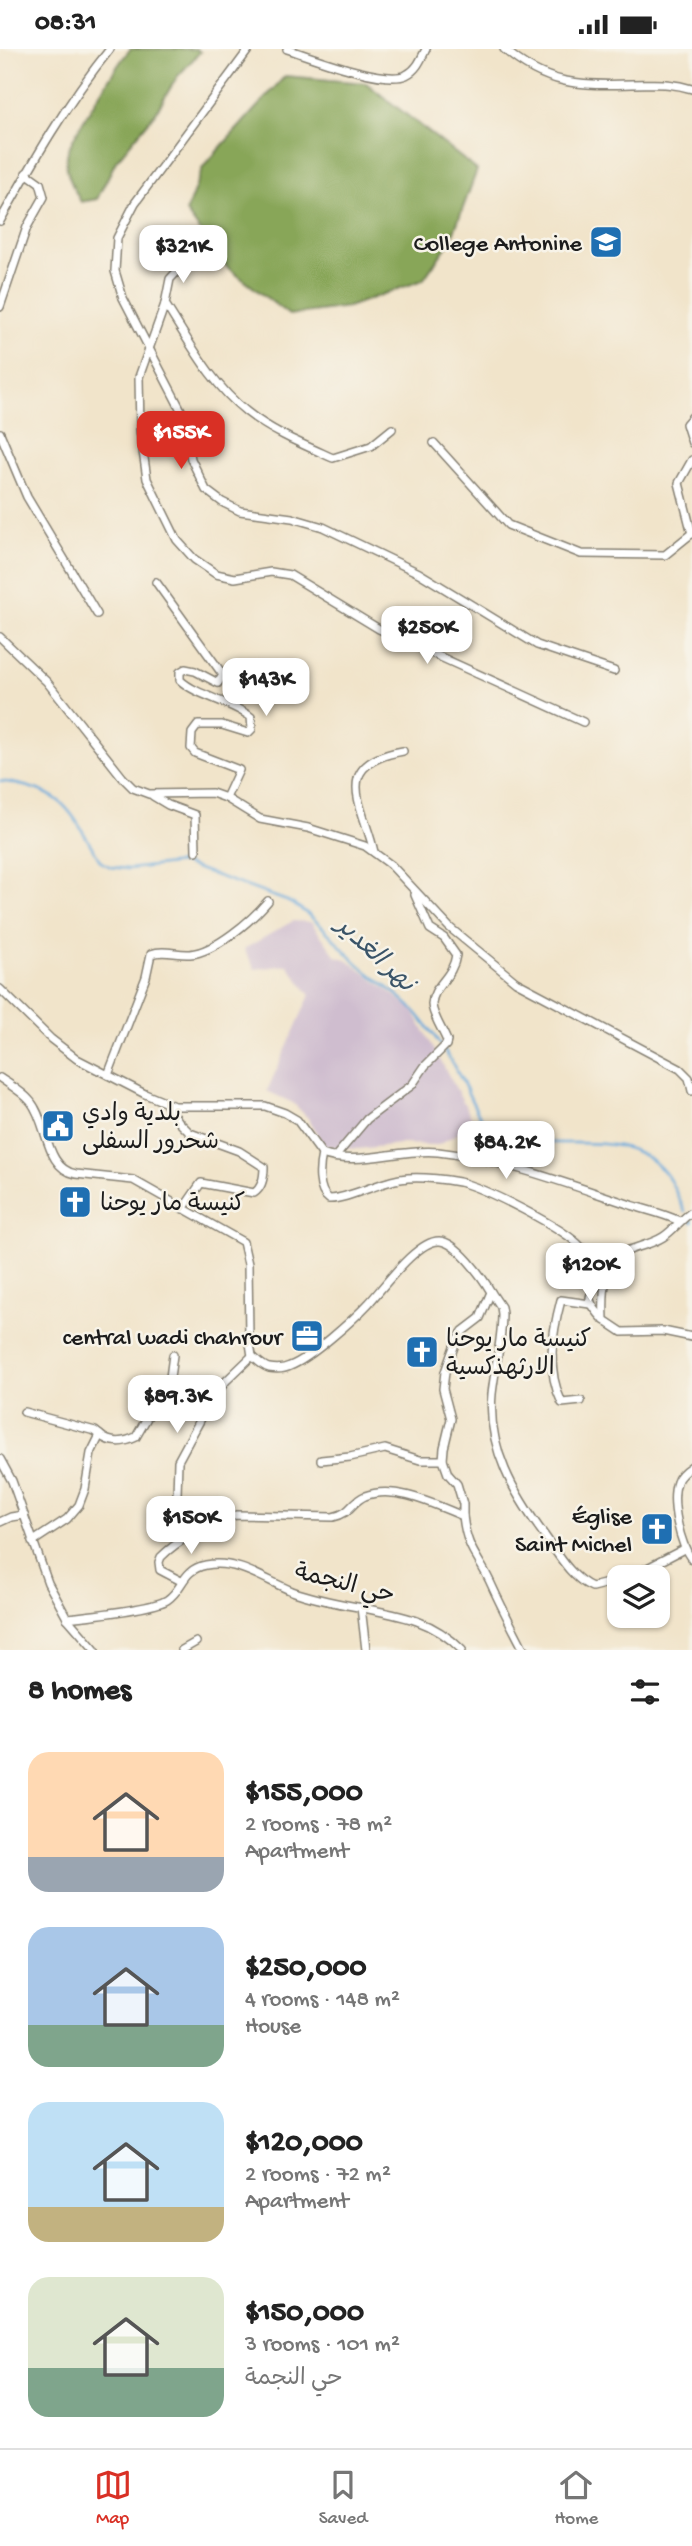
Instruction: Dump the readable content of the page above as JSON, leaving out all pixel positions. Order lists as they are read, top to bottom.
{
  "streets": {
    "street": ["حي النجمة"]
  },
  "water": ["نهر الغدير"],
  "places": {
    "school or university": ["College Antonine"],
    "public building": ["بلدية وادي شحرور السفلى"],
    "church": ["كنيسة مار يوحنا", "كنيسة مار يوحنا الارثهذكسية", "Église Saint Michel"],
    "office": ["central wadi chahrour"]
  },
  "page": {
    "status": "08:31",
    "price": [
      "$321K",
      "$155K",
      "$250K",
      "$143K",
      "$84.2K",
      "$120K",
      "$89.3K",
      "$150K"
    ],
    "heading": "8 homes",
    "list": [
      {
        "name": "$155,000",
        "note": "2 rooms · 78 m² · Apartment"
      },
      {
        "name": "$250,000",
        "note": "4 rooms · 148 m² · House"
      },
      {
        "name": "$120,000",
        "note": "2 rooms · 72 m² · Apartment"
      },
      {
        "name": "$150,000",
        "note": "3 rooms · 101 m² · حي النجمة"
      }
    ],
    "tabs": ["Map", "Saved", "Home"]
  }
}
